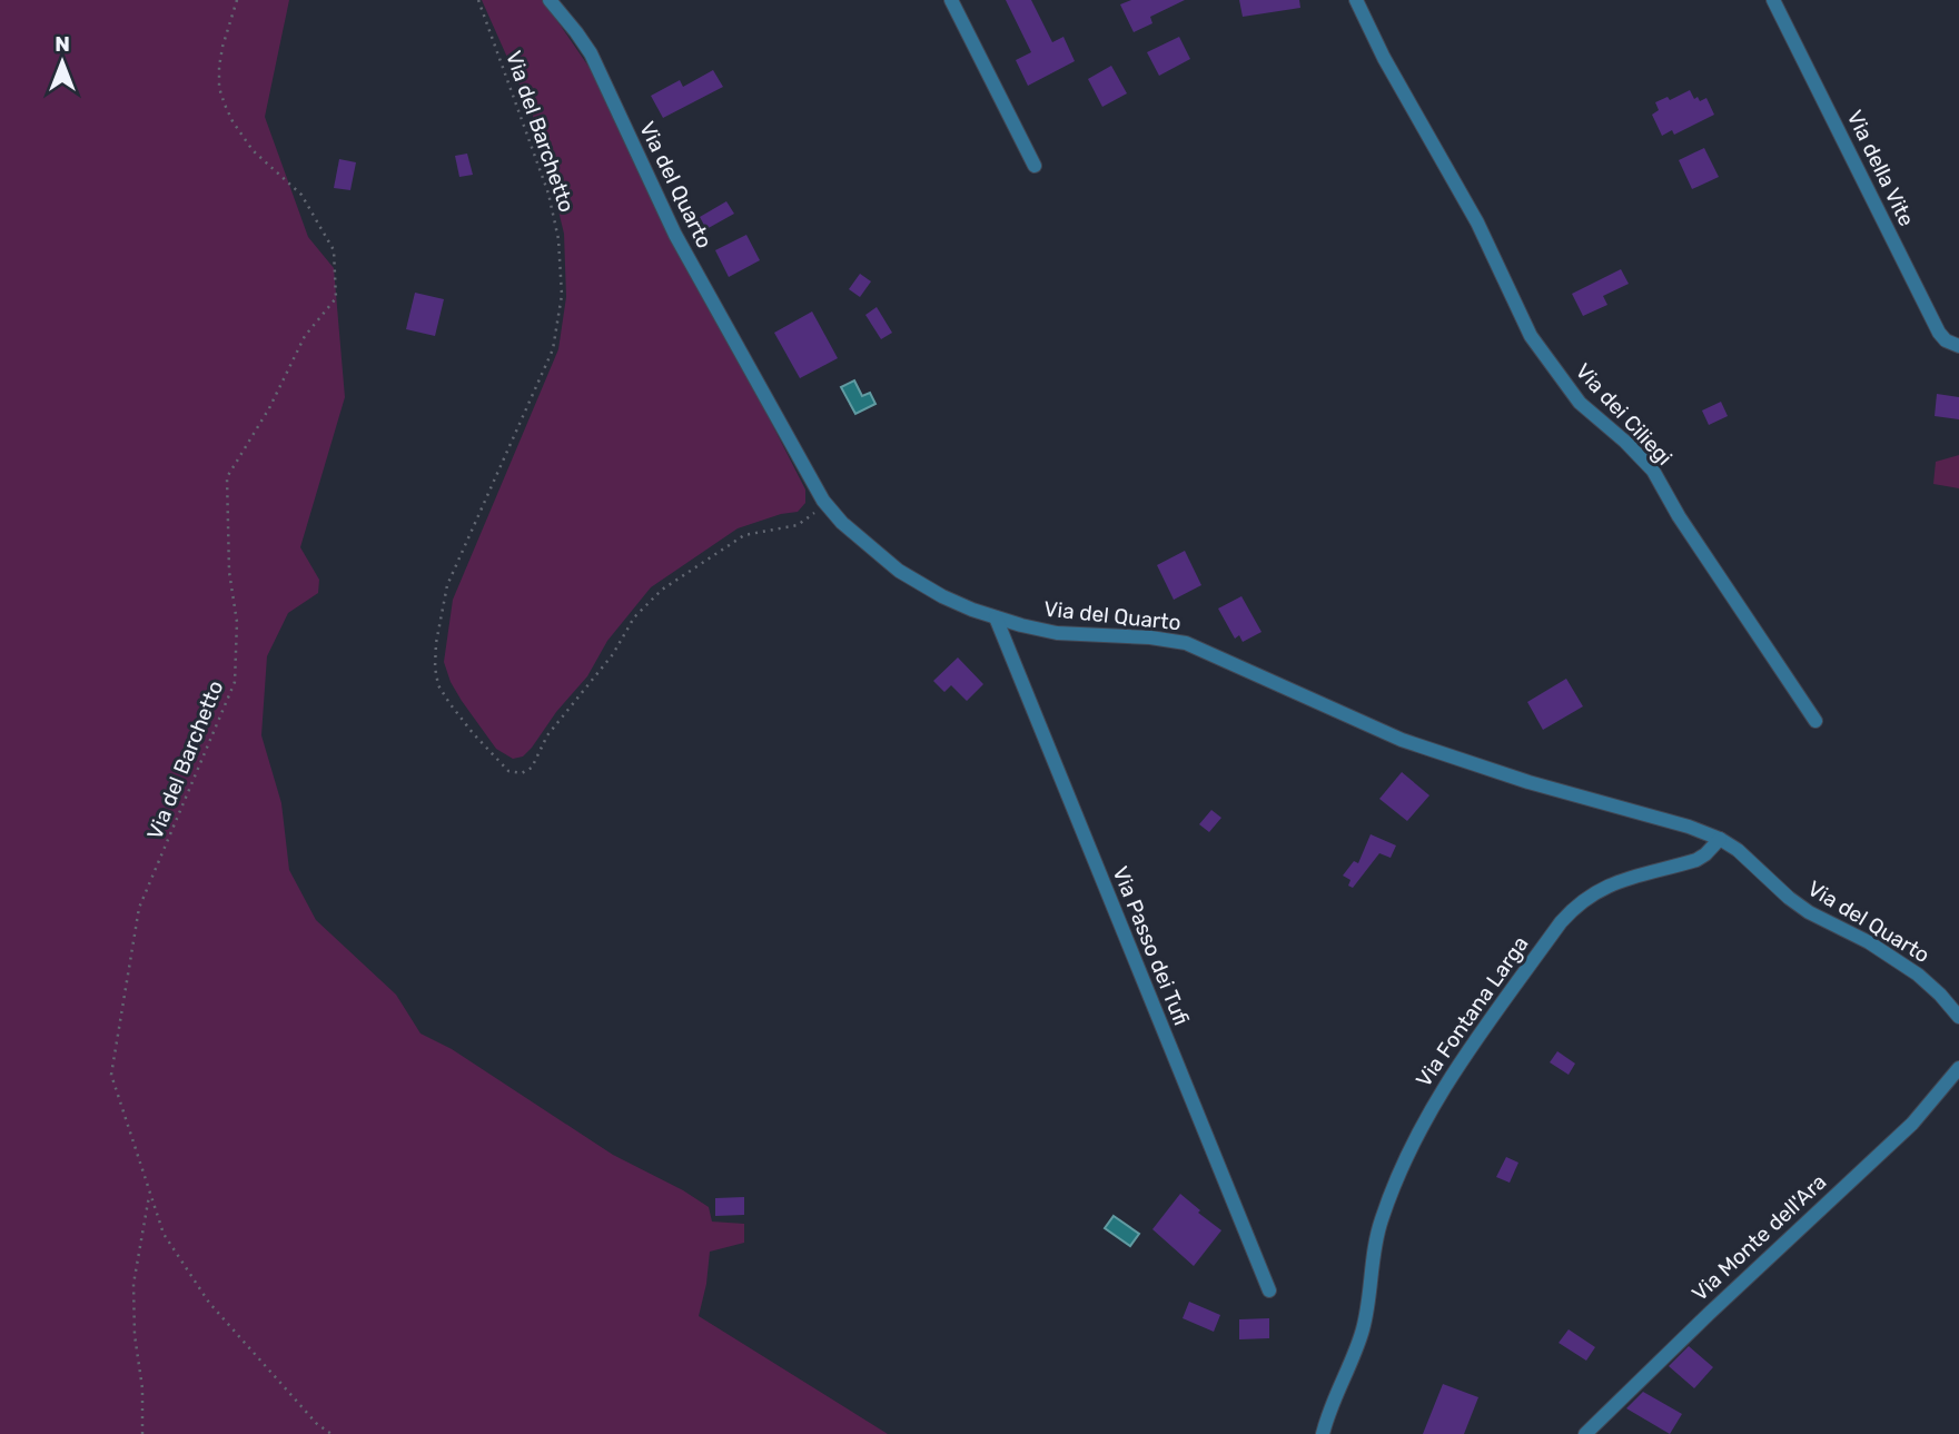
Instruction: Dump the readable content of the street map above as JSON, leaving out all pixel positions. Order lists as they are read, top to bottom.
{
  "streets": {
    "street": [
      "Via della Vite",
      "Via del Quarto",
      "Via dei Ciliegi",
      "Via Passo dei Tufi",
      "Via Fontana Larga",
      "Via Monte dell'Ara"
    ],
    "path": ["Via del Barchetto"]
  },
  "crossings": [
    ["Via del Barchetto", "Via del Quarto"],
    ["Via del Quarto", "Via Passo dei Tufi"],
    ["Via del Quarto", "Via Fontana Larga"]
  ],
  "north": "top"
}
